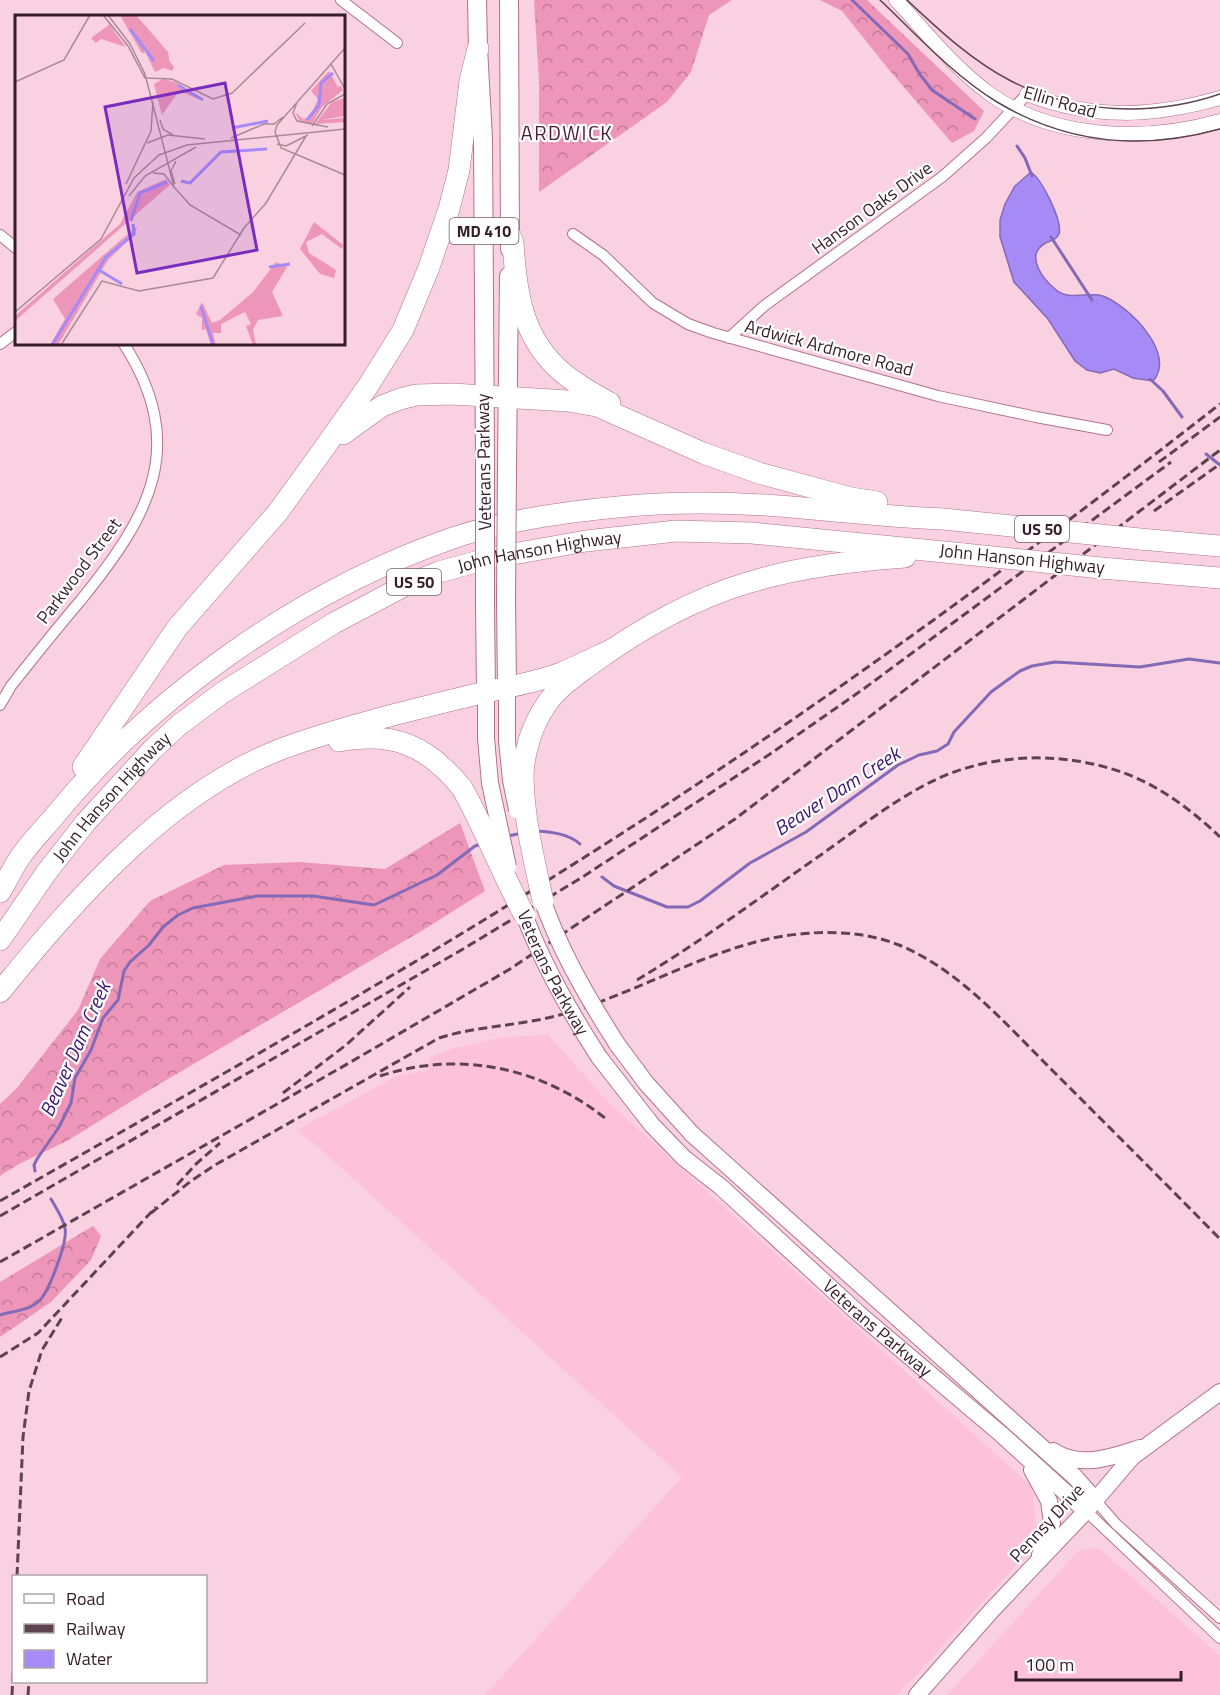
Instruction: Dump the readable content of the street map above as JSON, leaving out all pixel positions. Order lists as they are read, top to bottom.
{
  "streets": {
    "highway": ["US 50", "John Hanson Highway"],
    "main road": ["MD 410", "Veterans Parkway", "Pennsy Drive"],
    "street": [
      "Ellin Road",
      "Hanson Oaks Drive",
      "Ardwick Ardmore Road",
      "Parkwood Street"
    ]
  },
  "crossings": [
    ["Ellin Road", "Hanson Oaks Drive"],
    ["Hanson Oaks Drive", "Ardwick Ardmore Road"],
    ["Veterans Parkway", "Pennsy Drive"]
  ],
  "districts": ["ARDWICK"],
  "water": ["Beaver Dam Creek"],
  "legend": ["Road", "Railway", "Water"],
  "scale_bar": "100 m"
}
